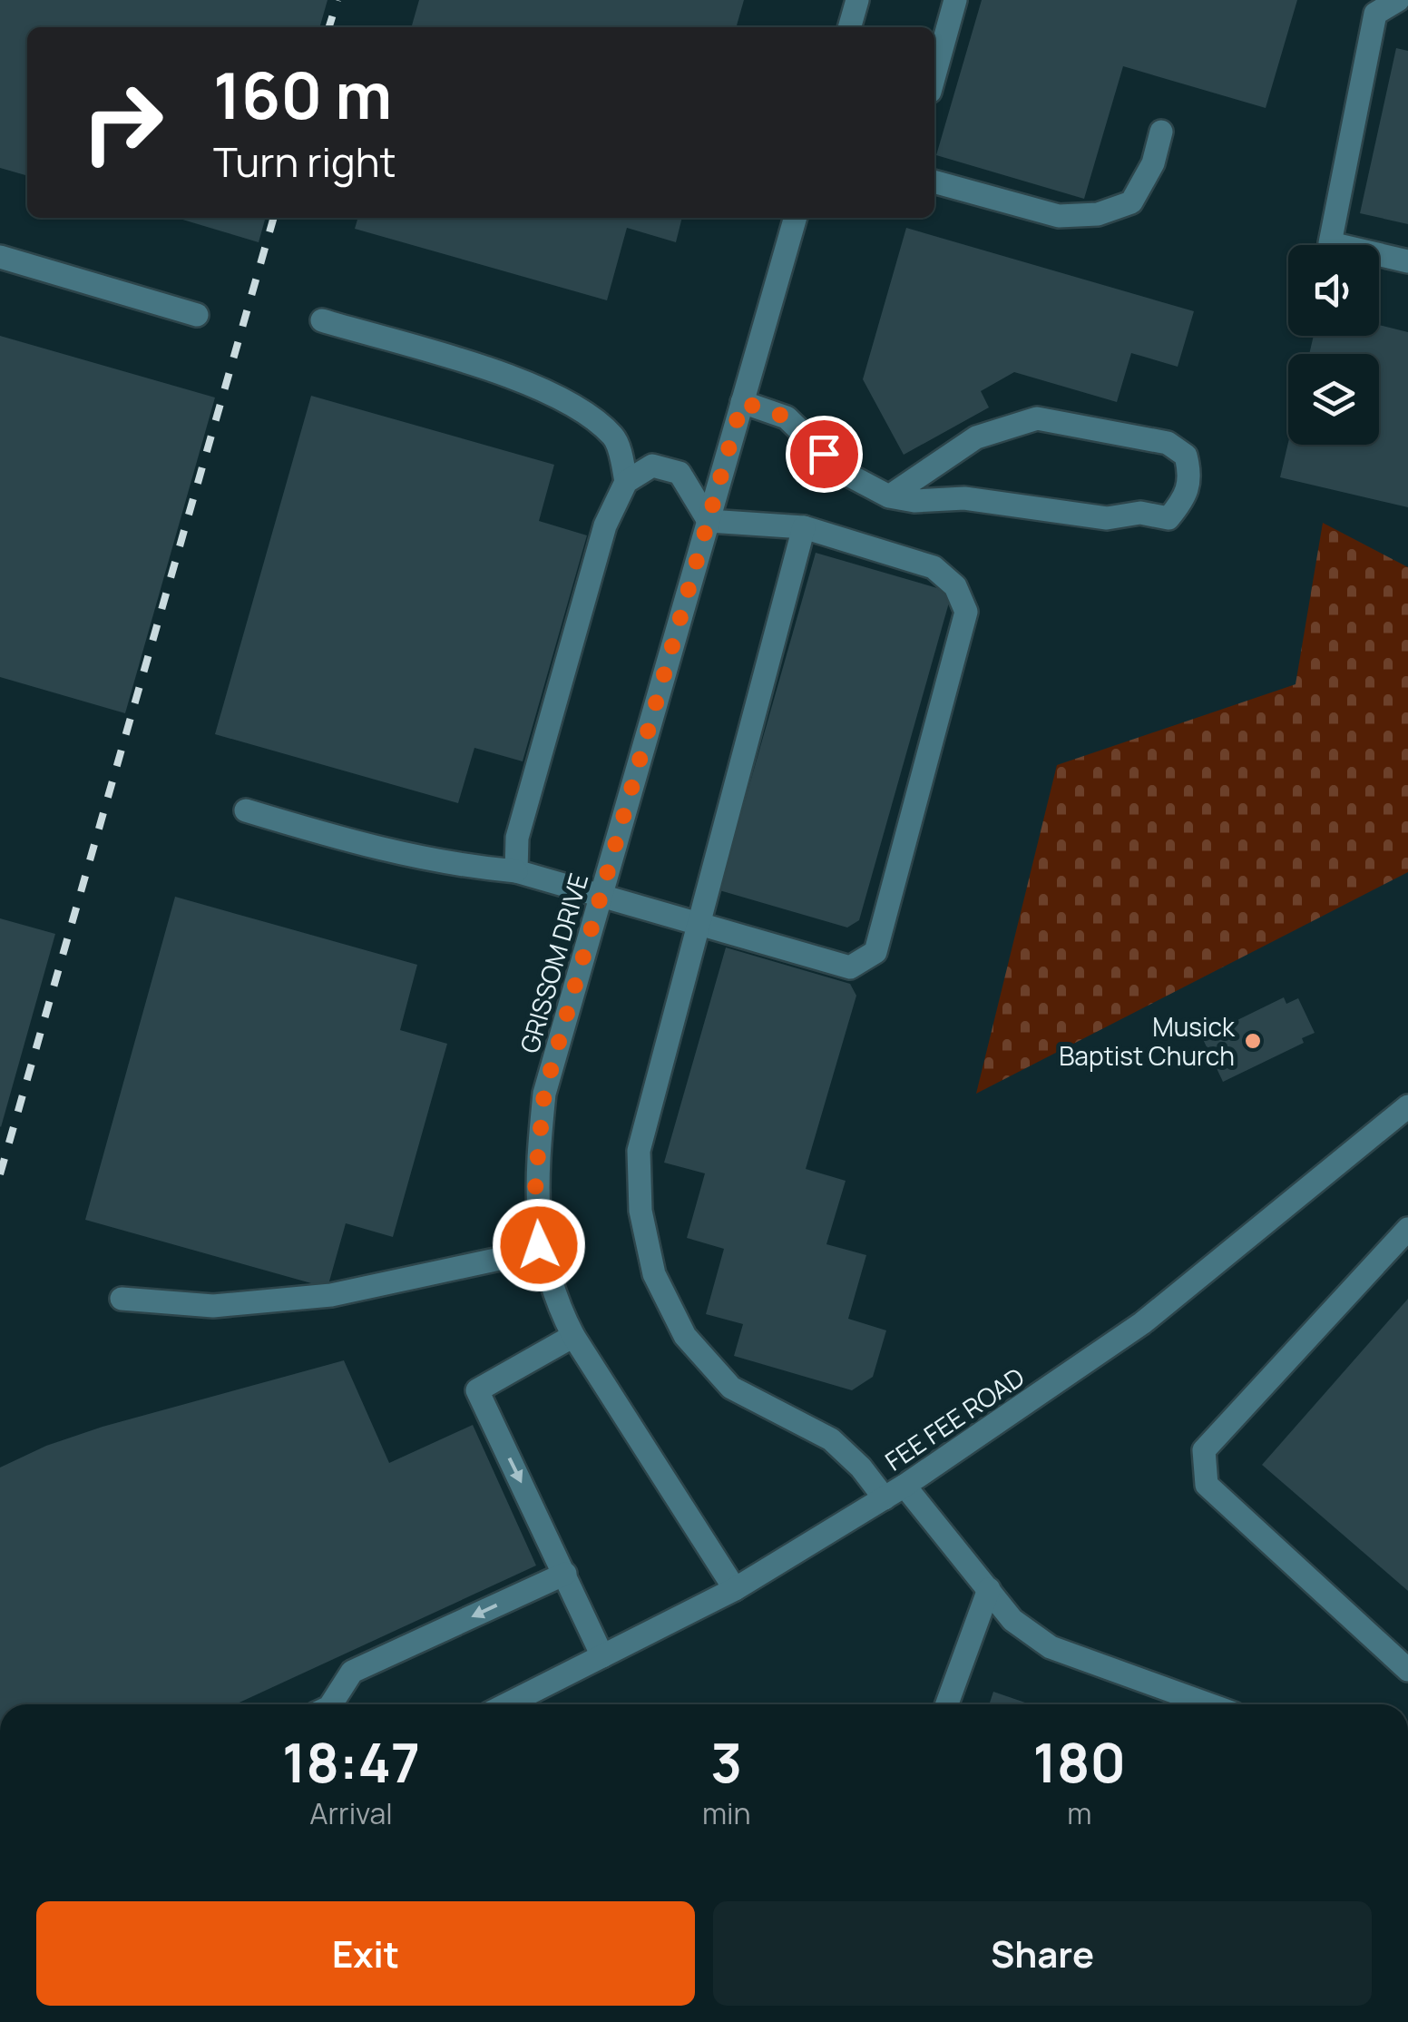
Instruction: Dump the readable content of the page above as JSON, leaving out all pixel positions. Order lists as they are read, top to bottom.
{
  "streets": {
    "street": ["GRISSOM DRIVE", "FEE FEE ROAD"]
  },
  "crossings": [
    ["GRISSOM DRIVE", "FEE FEE ROAD"]
  ],
  "places": ["Musick Baptist Church"],
  "page": {
    "turn": ["160 m", "Turn right"],
    "eta": [
      "18:47",
      "Arrival",
      "3",
      "min",
      "180",
      "m"
    ],
    "buttons": ["Exit", "Share"]
  }
}
